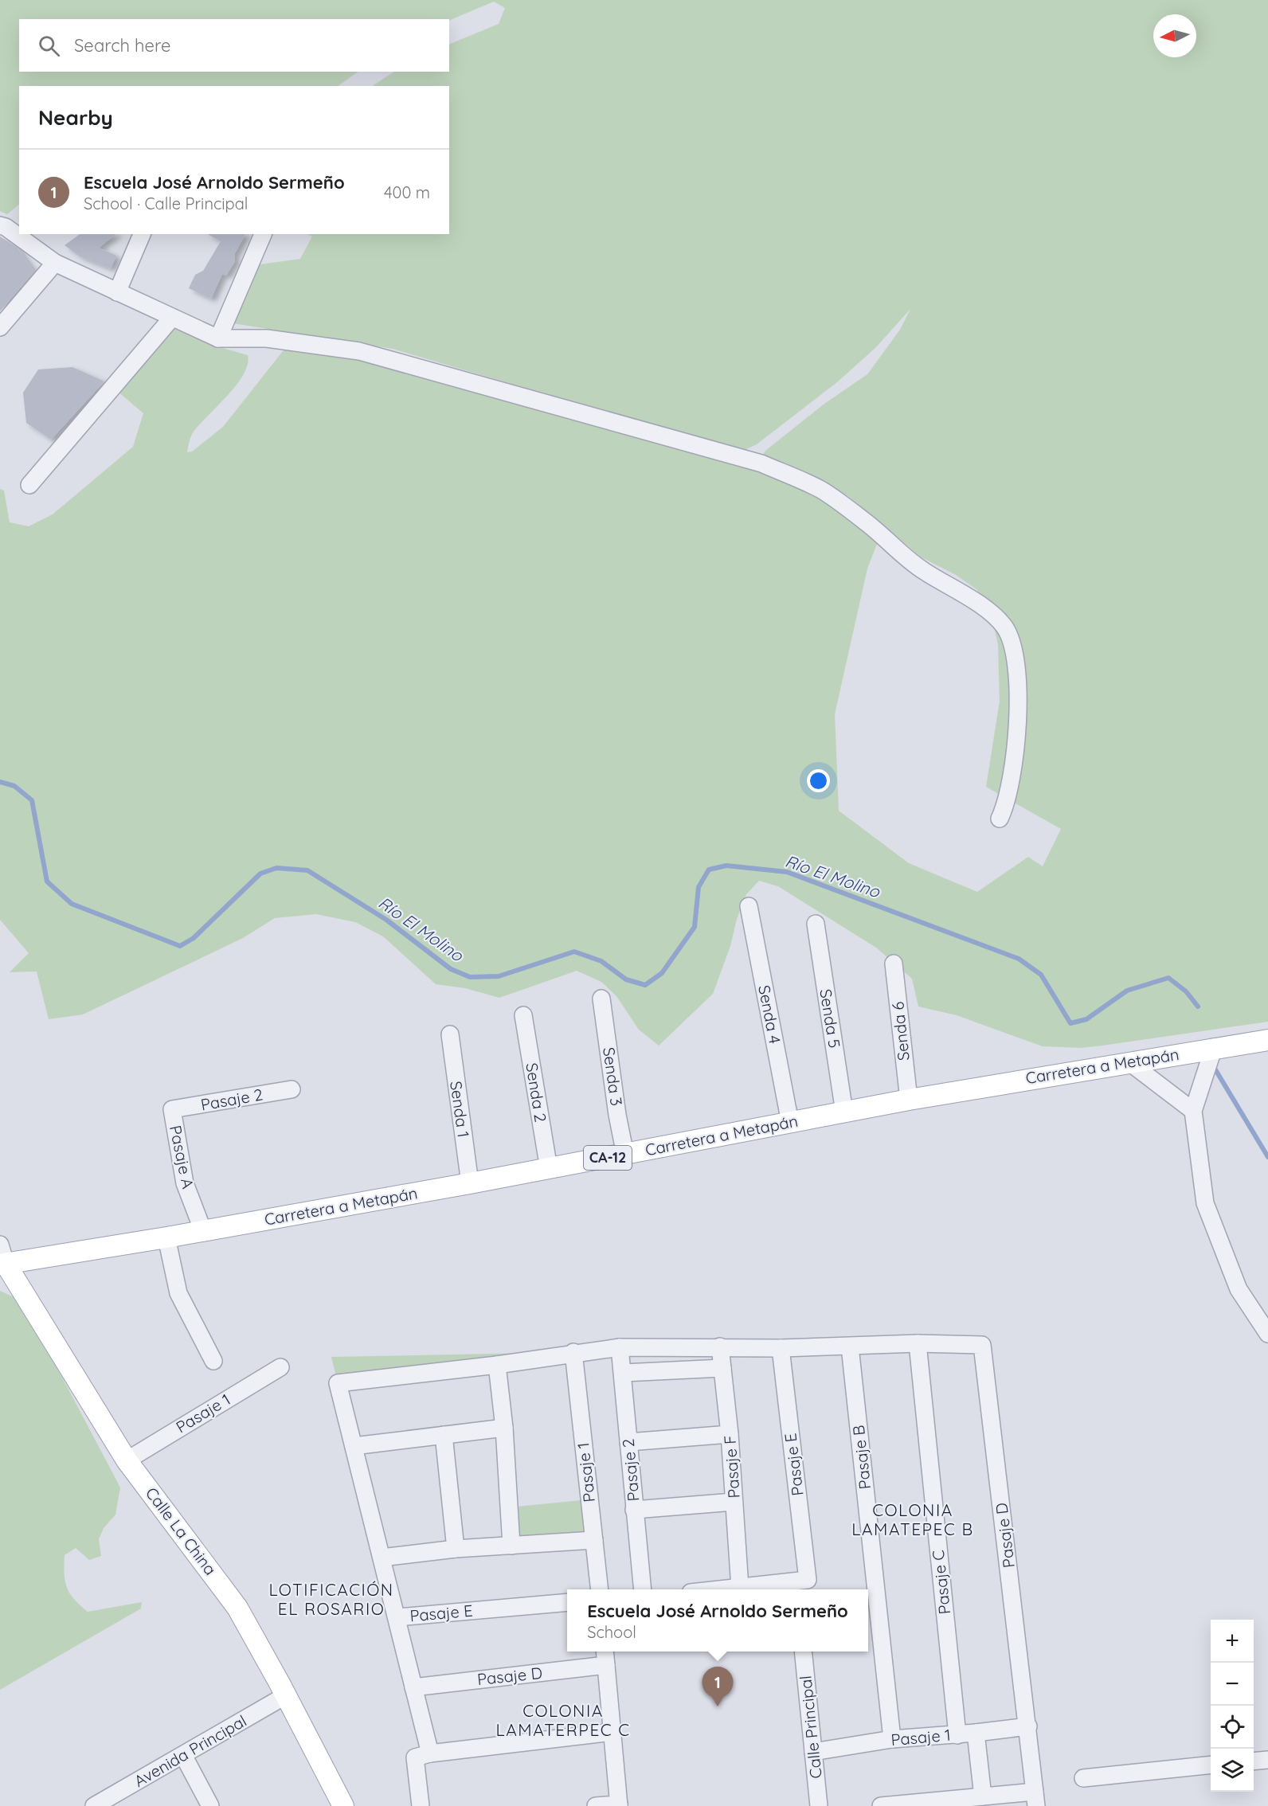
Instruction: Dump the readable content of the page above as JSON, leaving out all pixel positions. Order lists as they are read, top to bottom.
{
  "streets": {
    "main road": ["Carretera a Metapán", "CA-12", "Calle La China"],
    "street": [
      "Senda 4",
      "Senda 5",
      "Senda 6",
      "Senda 3",
      "Senda 2",
      "Pasaje 2",
      "Senda 1",
      "Pasaje A",
      "Pasaje 1",
      "Pasaje B",
      "Pasaje E",
      "Pasaje F",
      "Pasaje D",
      "Pasaje C",
      "Calle Principal",
      "Avenida Principal"
    ]
  },
  "crossings": [
    ["Senda 4", "Carretera a Metapán"],
    ["Senda 5", "Carretera a Metapán"],
    ["Senda 6", "Carretera a Metapán"],
    ["Carretera a Metapán", "Senda 3"],
    ["Carretera a Metapán", "Senda 2"],
    ["Carretera a Metapán", "Senda 1"],
    ["Carretera a Metapán", "Pasaje A"],
    ["Carretera a Metapán", "Calle La China"],
    ["Pasaje 2", "Pasaje A"],
    ["Pasaje 1", "Pasaje B"],
    ["Pasaje 1", "Calle La China"],
    ["Pasaje 1", "Pasaje D"],
    ["Pasaje 1", "Pasaje C"],
    ["Pasaje 1", "Calle Principal"],
    ["Calle La China", "Avenida Principal"],
    ["Pasaje D", "Pasaje C"]
  ],
  "districts": ["COLONIA LAMATEPEC B", "LOTIFICACIÓN EL ROSARIO", "COLONIA LAMATERPEC C"],
  "water": ["Río El Molino"],
  "north": "left",
  "page": {
    "search": "Search here",
    "heading": "Nearby",
    "list": [
      {
        "mark": "1",
        "name": "Escuela José Arnoldo Sermeño",
        "note": "School · Calle Principal",
        "value": "400 m"
      }
    ],
    "popup": ["Escuela José Arnoldo Sermeño", "School"],
    "map_buttons": ["+", "−"],
    "pins": "1"
  }
}
